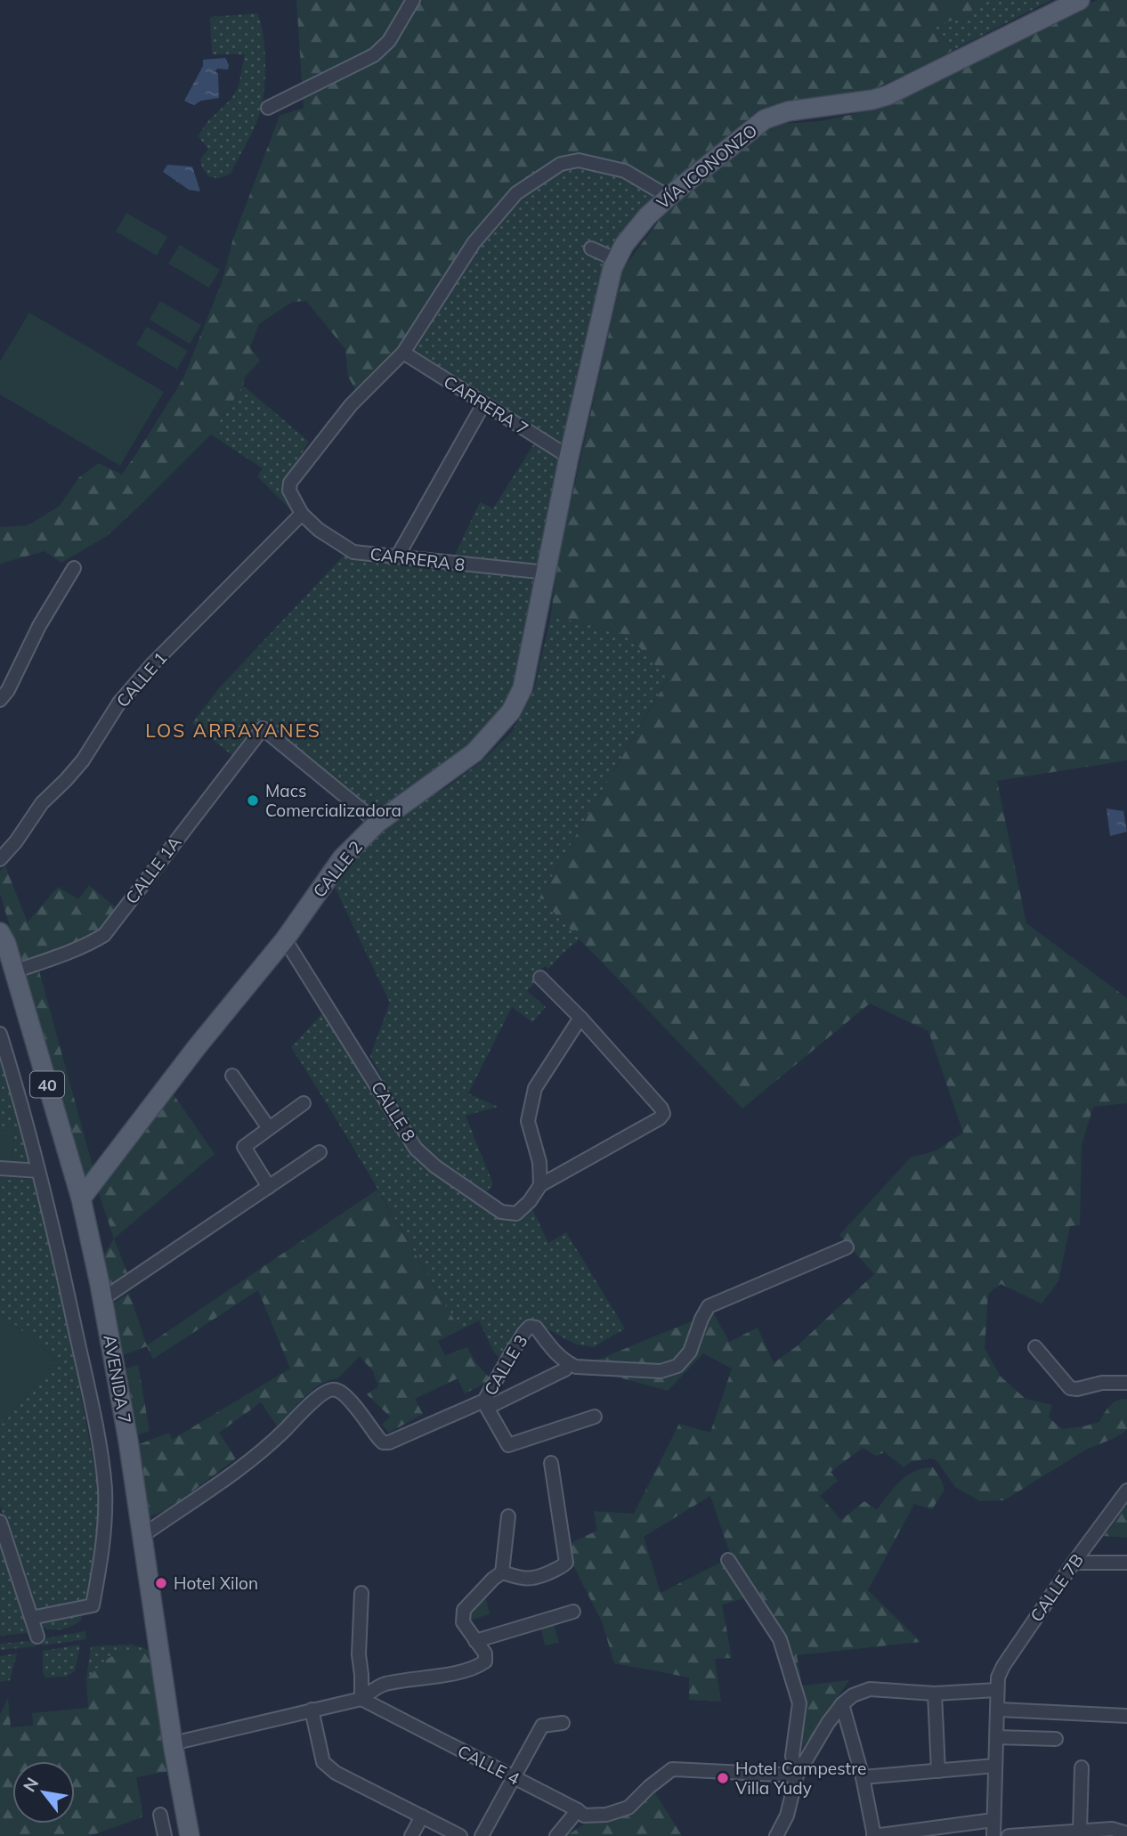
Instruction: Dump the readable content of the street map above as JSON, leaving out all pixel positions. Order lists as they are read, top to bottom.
{
  "streets": {
    "main road": [
      "VÍA ICONONZO",
      "CALLE 2",
      "40",
      "AVENIDA 7"
    ],
    "street": [
      "CARRERA 7",
      "CARRERA 8",
      "CALLE 1",
      "CALLE 1A",
      "CALLE 8",
      "CALLE 3",
      "CALLE 7B",
      "CALLE 4"
    ]
  },
  "crossings": [
    ["VÍA ICONONZO", "CARRERA 7"],
    ["VÍA ICONONZO", "CALLE 2"],
    ["CARRERA 7", "CALLE 2"],
    ["CARRERA 8", "CALLE 1"],
    ["CARRERA 8", "CALLE 2"],
    ["CALLE 2", "CALLE 1A"],
    ["CALLE 2", "CALLE 8"],
    ["CALLE 2", "AVENIDA 7"],
    ["CALLE 1A", "AVENIDA 7"],
    ["CALLE 3", "AVENIDA 7"]
  ],
  "districts": ["LOS ARRAYANES"],
  "places": ["Macs Comercializadora", "Hotel Xilon", "Hotel Campestre Villa Yudy"],
  "north": "top left"
}
